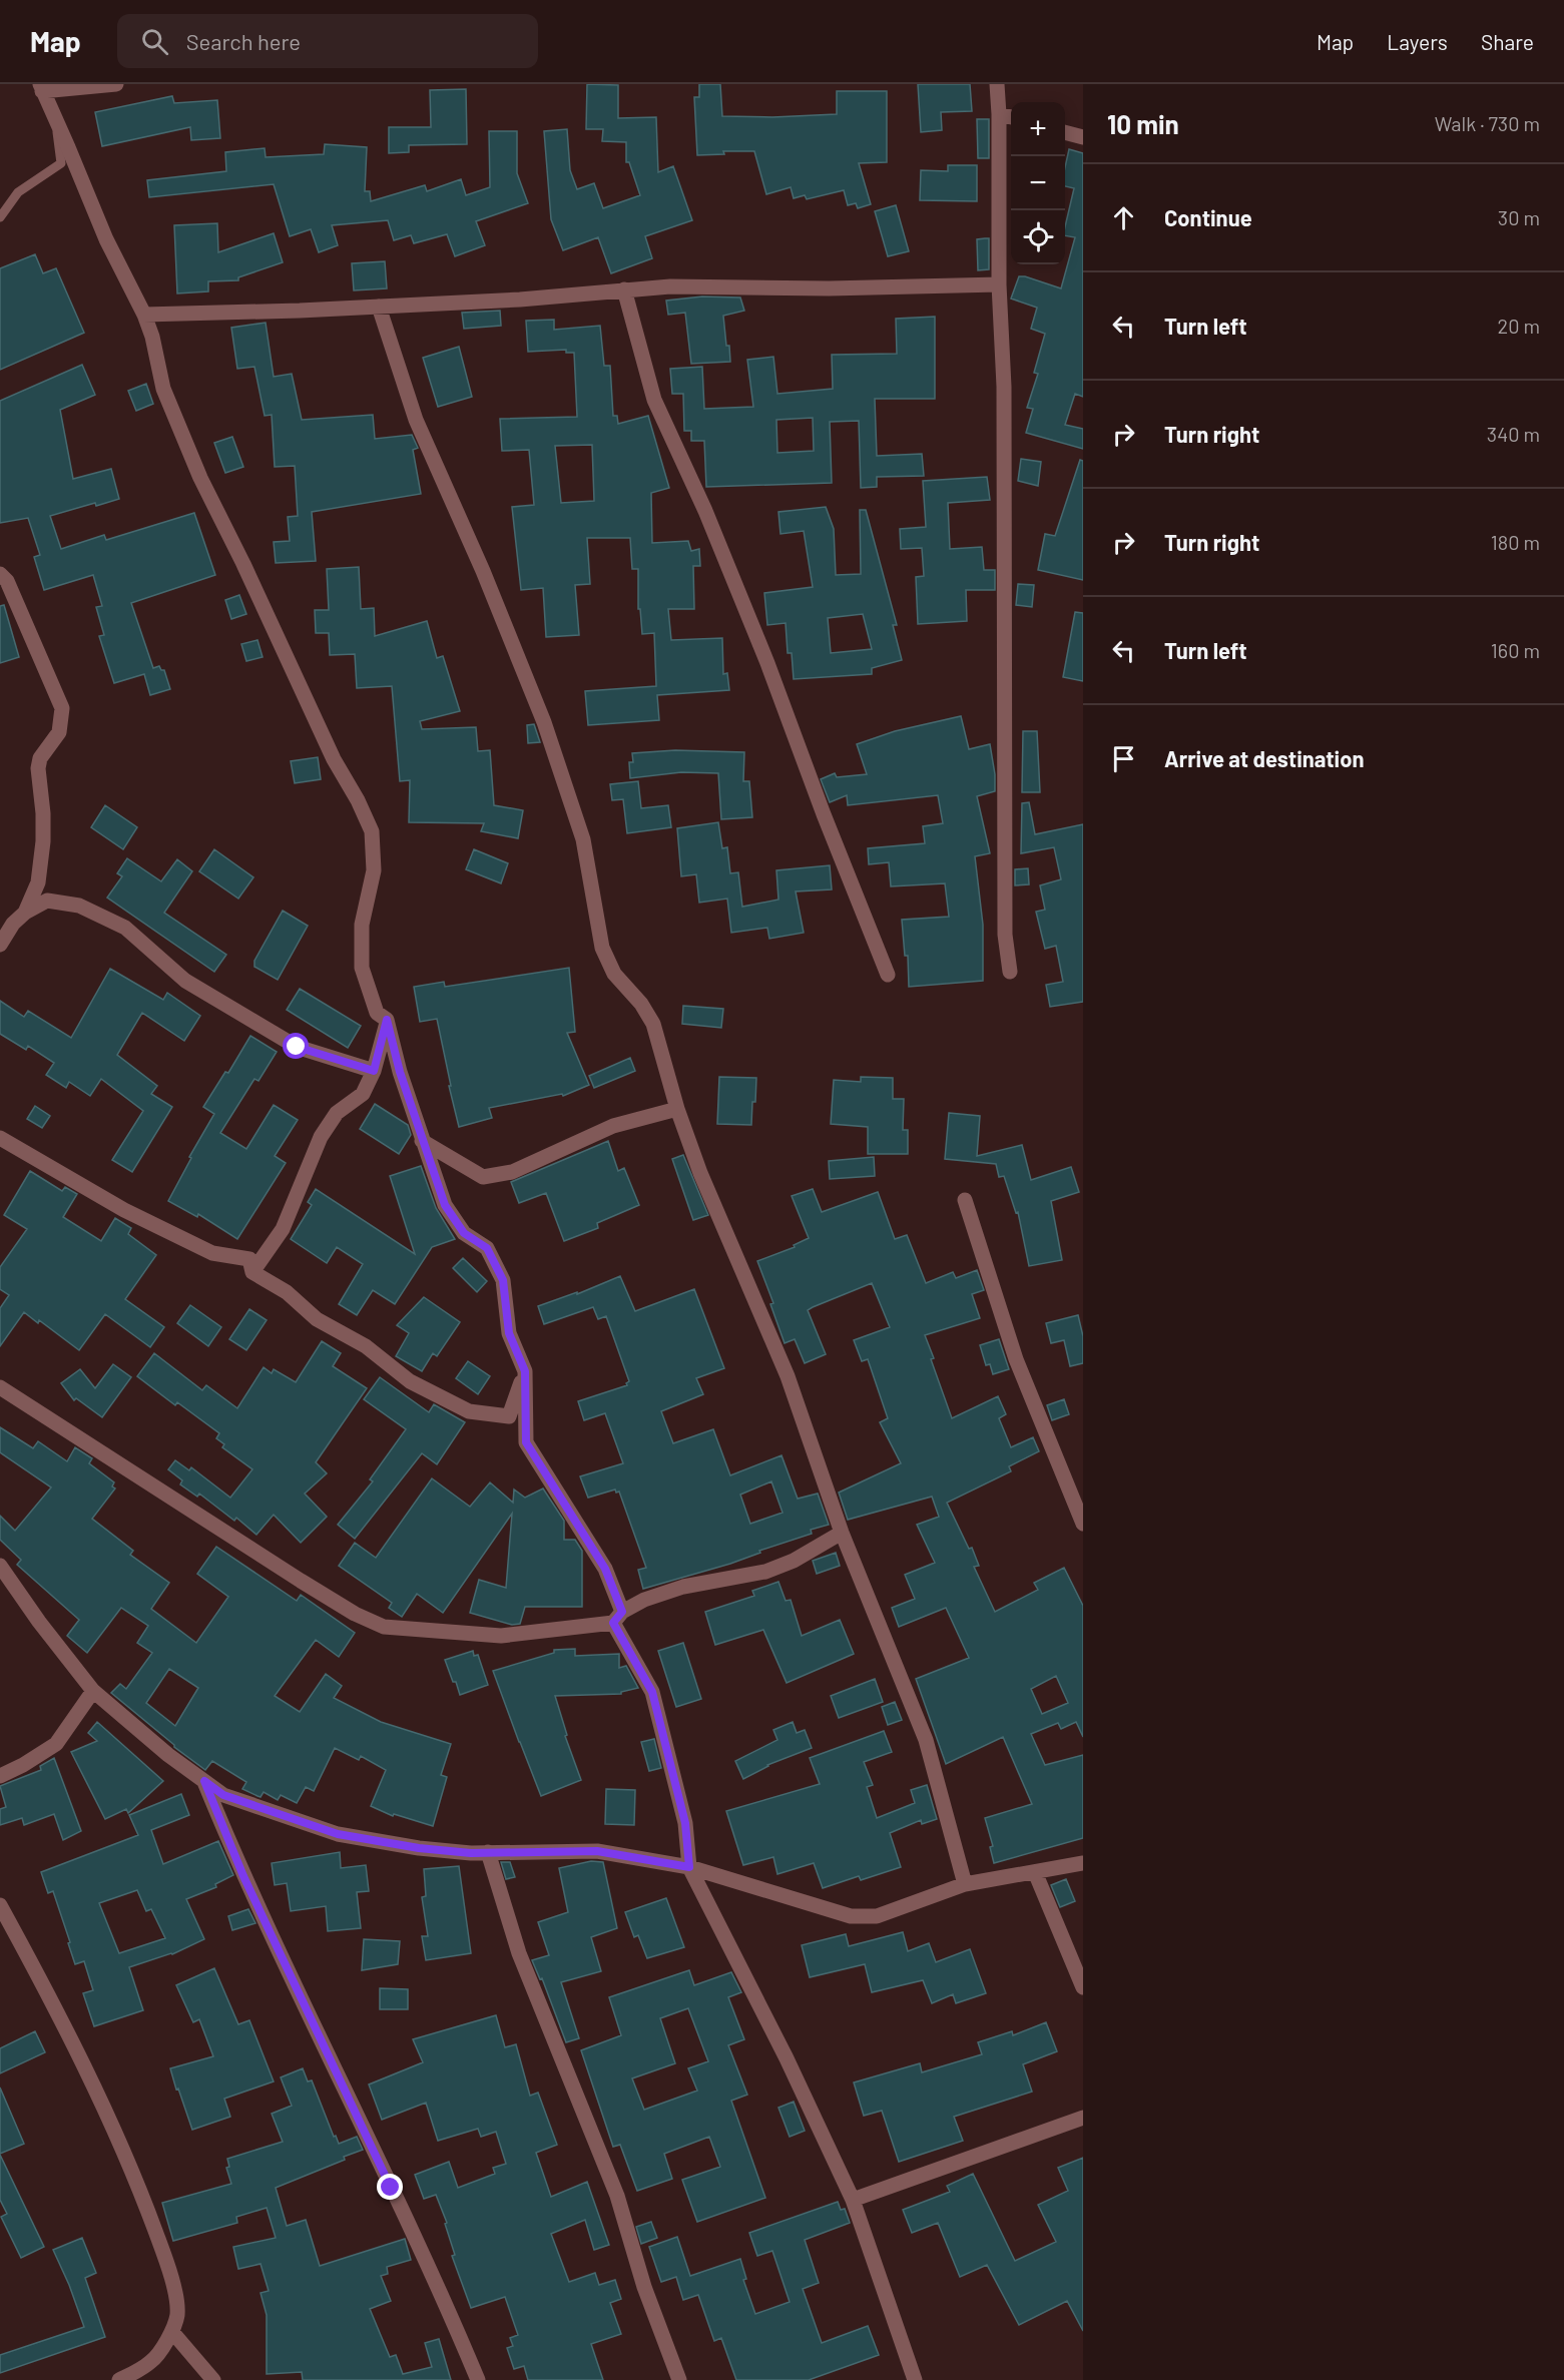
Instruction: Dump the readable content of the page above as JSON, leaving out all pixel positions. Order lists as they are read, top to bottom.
{
  "page": {
    "header": "Map",
    "search": "Search here",
    "nav": ["Map", "Layers", "Share"],
    "heading": ["10 min", "Walk · 730 m"],
    "map_buttons": ["+", "−"],
    "list": [
      ["Continue", "30 m"],
      ["Turn left", "20 m"],
      ["Turn right", "340 m"],
      ["Turn right", "180 m"],
      ["Turn left", "160 m"],
      "Arrive at destination"
    ]
  }
}
